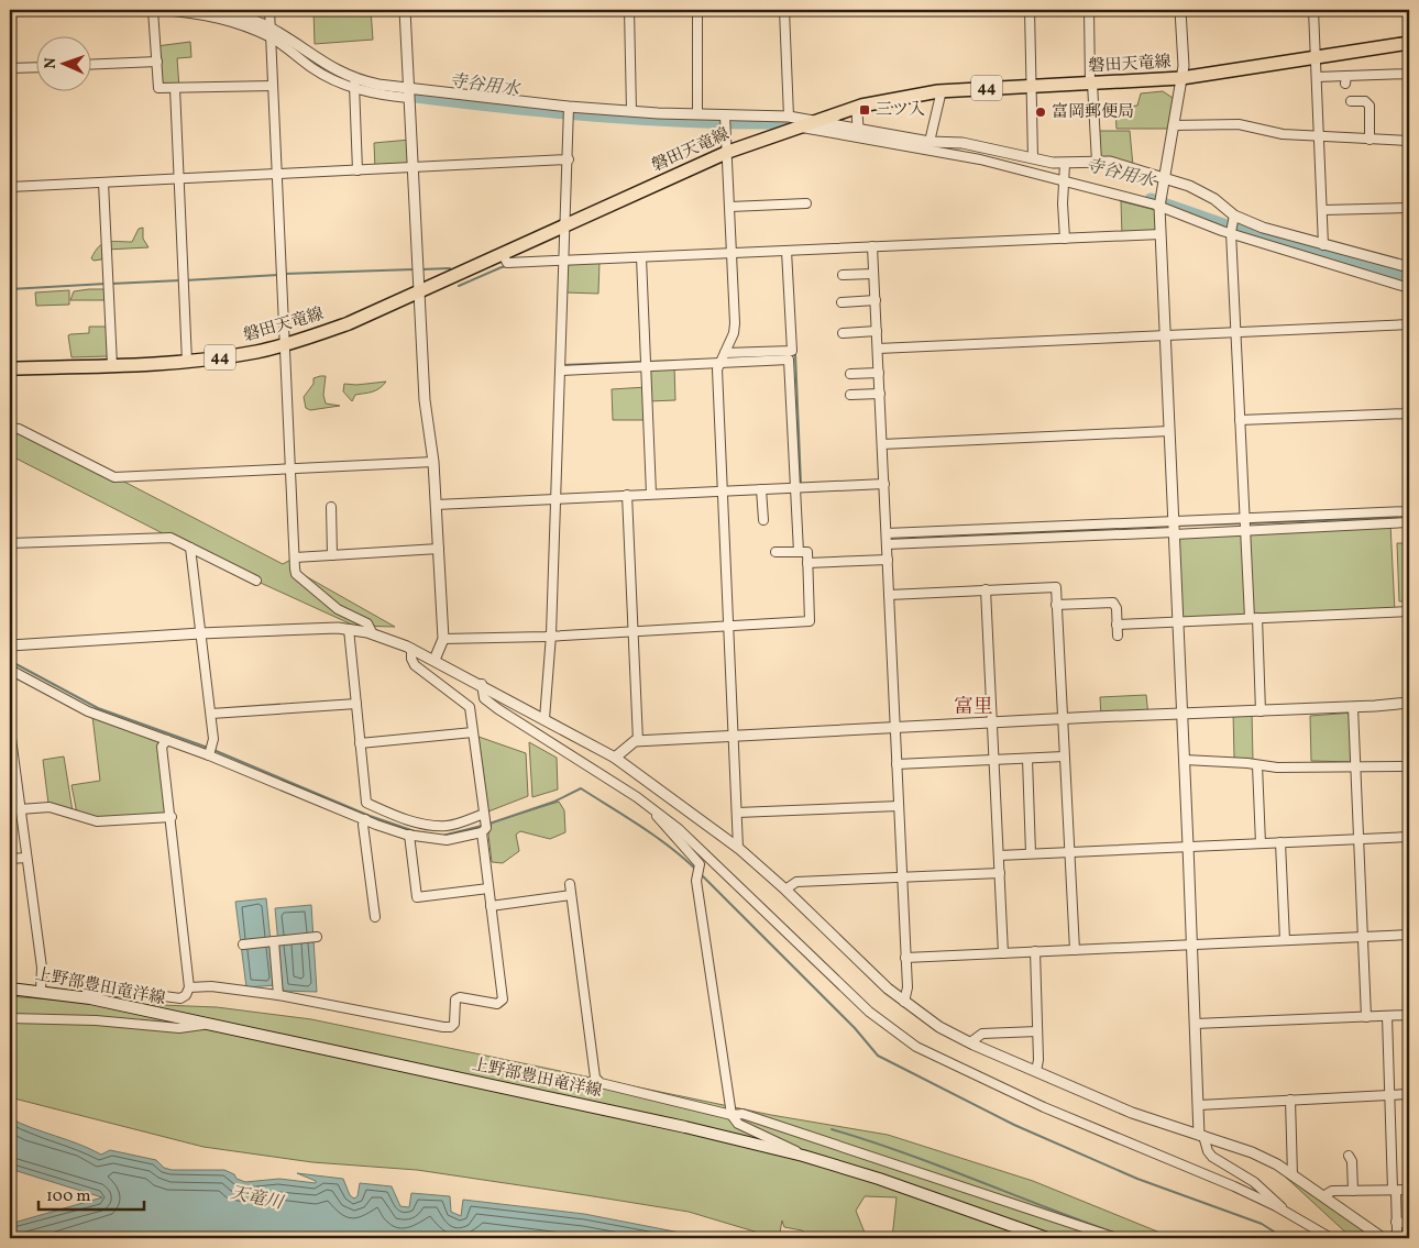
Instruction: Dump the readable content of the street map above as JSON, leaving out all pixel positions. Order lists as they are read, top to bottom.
{
  "streets": {
    "main road": ["磐田天竜線", "44", "上野部豊田竜洋線"]
  },
  "districts": ["富里"],
  "water": ["寺谷用水", "天竜川"],
  "places": {
    "transit": ["三ツ入"],
    "other": ["富岡郵便局"]
  },
  "scale_bar": "100 m",
  "north": "left"
}
